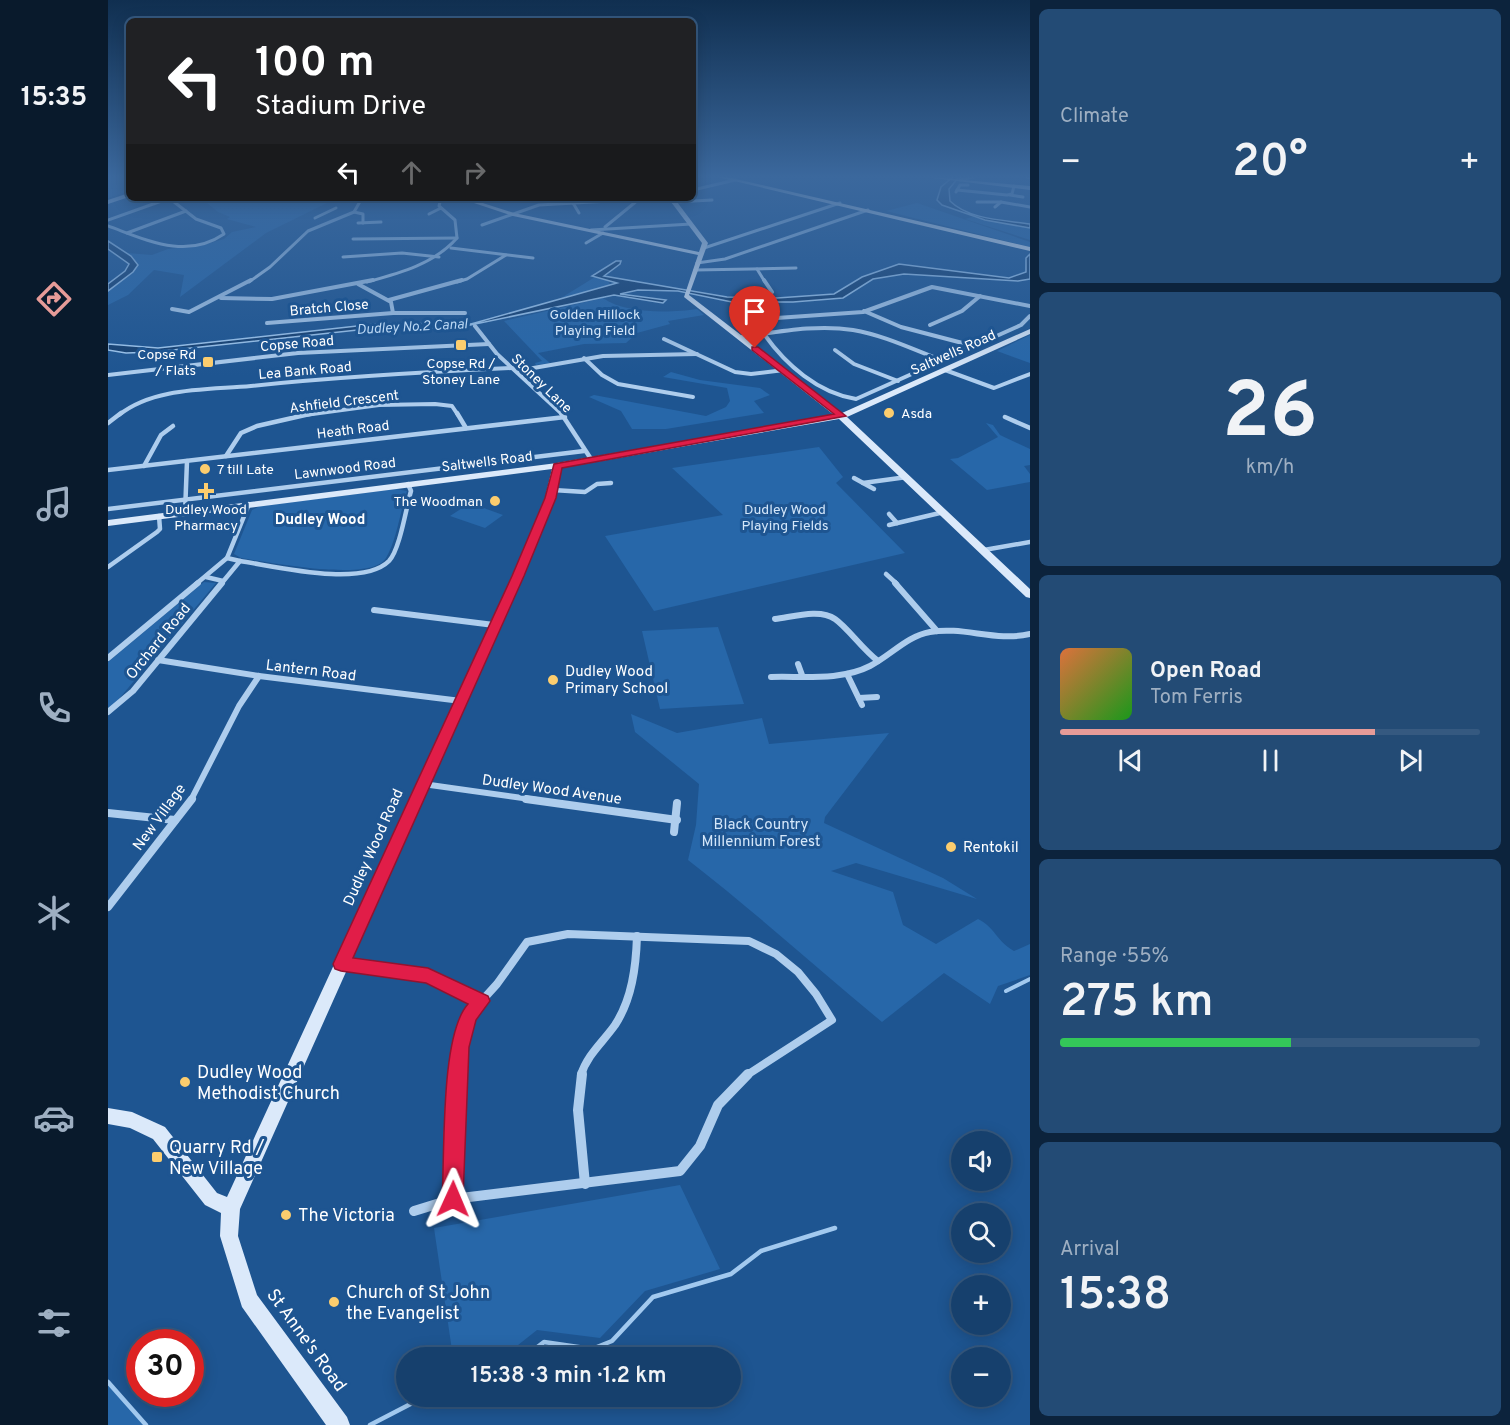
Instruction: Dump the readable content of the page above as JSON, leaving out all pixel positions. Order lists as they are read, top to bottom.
{
  "streets": {
    "street": [
      "Bratch Close",
      "Copse Road",
      "Saltwells Road",
      "Lea Bank Road",
      "Stoney Lane",
      "Ashfield Crescent",
      "Heath Road",
      "Lawnwood Road",
      "Orchard Road",
      "Lantern Road",
      "Dudley Wood Avenue",
      "New Village",
      "Dudley Wood Road",
      "St Anne's Road"
    ]
  },
  "crossings": [
    ["Copse Road", "Stoney Lane"],
    ["Saltwells Road", "Stoney Lane"],
    ["Saltwells Road", "Orchard Road"],
    ["Saltwells Road", "Dudley Wood Road"],
    ["Lea Bank Road", "Stoney Lane"],
    ["Stoney Lane", "Heath Road"],
    ["Stoney Lane", "Lawnwood Road"],
    ["Ashfield Crescent", "Heath Road"],
    ["Orchard Road", "Lantern Road"],
    ["Lantern Road", "New Village"],
    ["Lantern Road", "Dudley Wood Road"],
    ["Dudley Wood Avenue", "Dudley Wood Road"],
    ["Dudley Wood Road", "St Anne's Road"]
  ],
  "districts": ["Dudley Wood"],
  "water": ["Dudley No.2 Canal"],
  "parks": ["Golden Hillock Playing Field", "Dudley Wood Playing Fields", "Black Country Millennium Forest"],
  "places": {
    "transit": ["Copse Rd / Stoney Lane", "Copse Rd / Flats", "Quarry Rd / New Village"],
    "other": [
      "Asda",
      "7 till Late",
      "The Woodman",
      "Dudley Wood Primary School",
      "Rentokil",
      "Dudley Wood Methodist Church",
      "The Victoria",
      "Church of St John the Evangelist"
    ],
    "health": ["Dudley Wood Pharmacy"]
  },
  "page": {
    "tabs": "15:35",
    "tile": [
      "Climate",
      ["26", "km/h"],
      ["Range · 55%", "275 km"],
      ["Arrival", "15:38"]
    ],
    "turn": ["100 m", "Stadium Drive"],
    "heat": ["−", "20°", "+"],
    "song": ["Open Road", "Tom Ferris"],
    "map_buttons": ["+", "−"],
    "limit": "30",
    "trip": "15:38 · 3 min · 1.2 km"
  }
}
